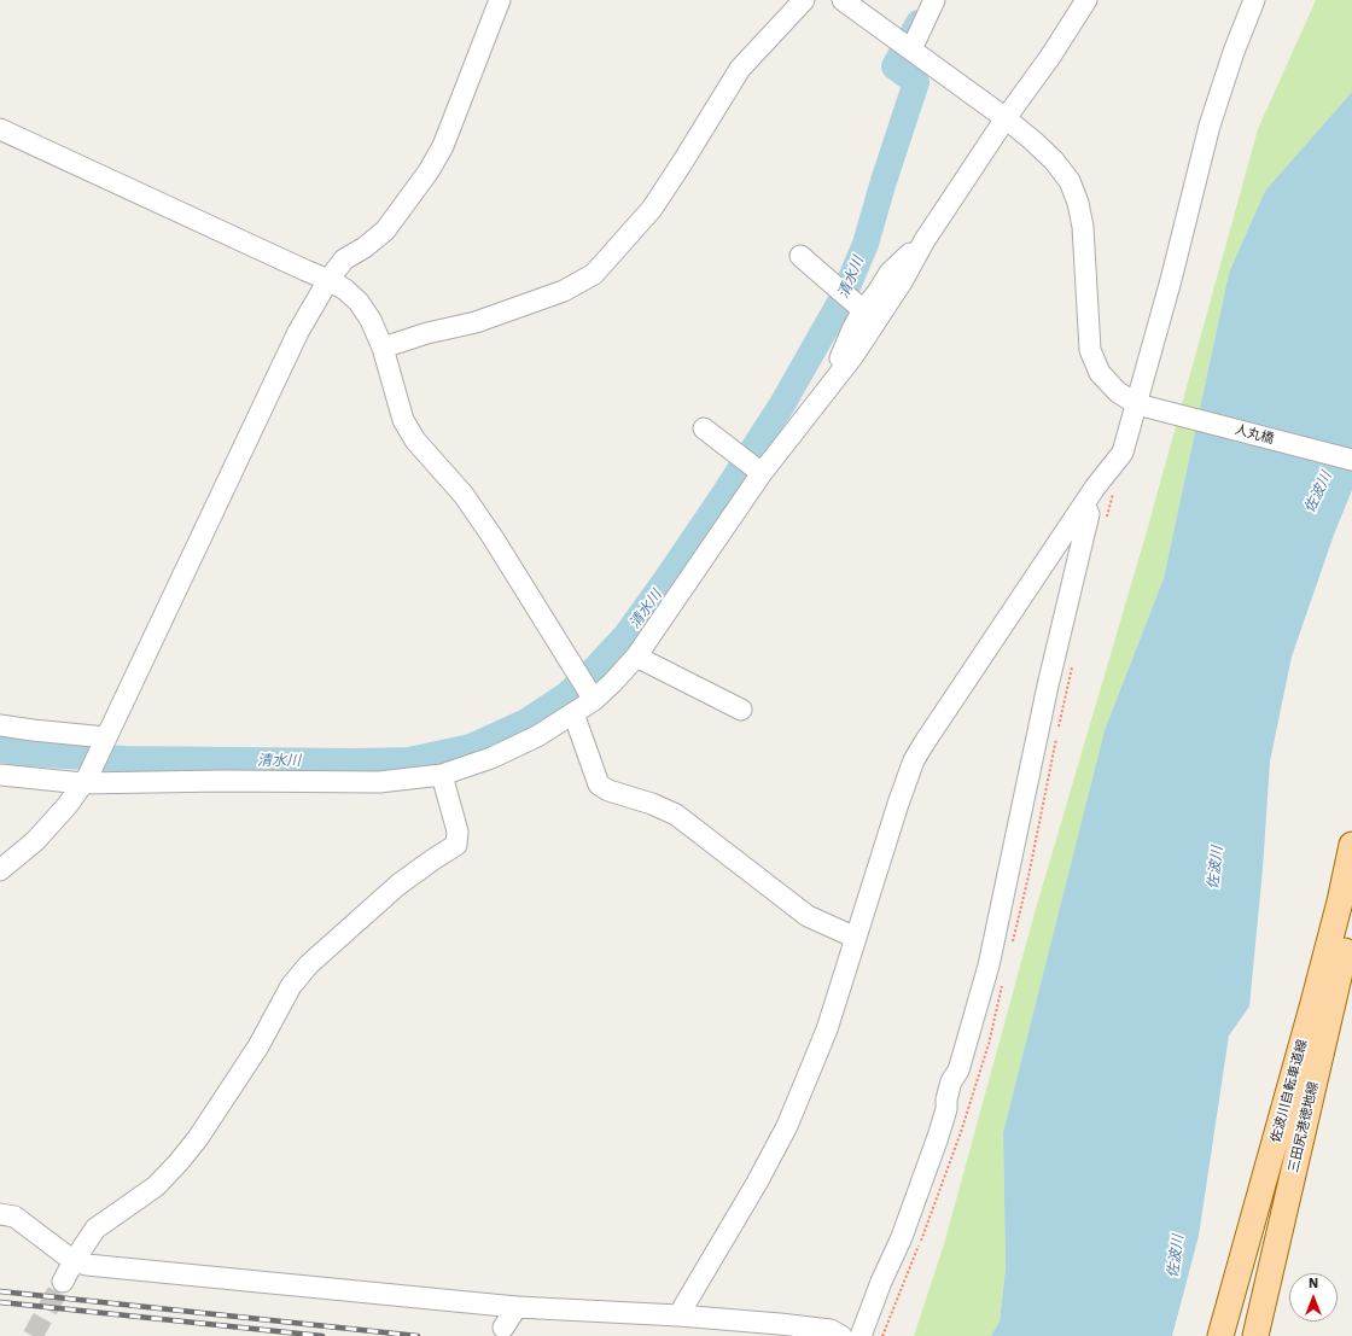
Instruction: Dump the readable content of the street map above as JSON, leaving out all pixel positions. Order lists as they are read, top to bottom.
{
  "streets": {
    "main road": ["佐波川自転車道線", "三田尻港徳地線"],
    "street": ["人丸橋"]
  },
  "water": ["清水川", "佐波川"],
  "north": "top"
}
